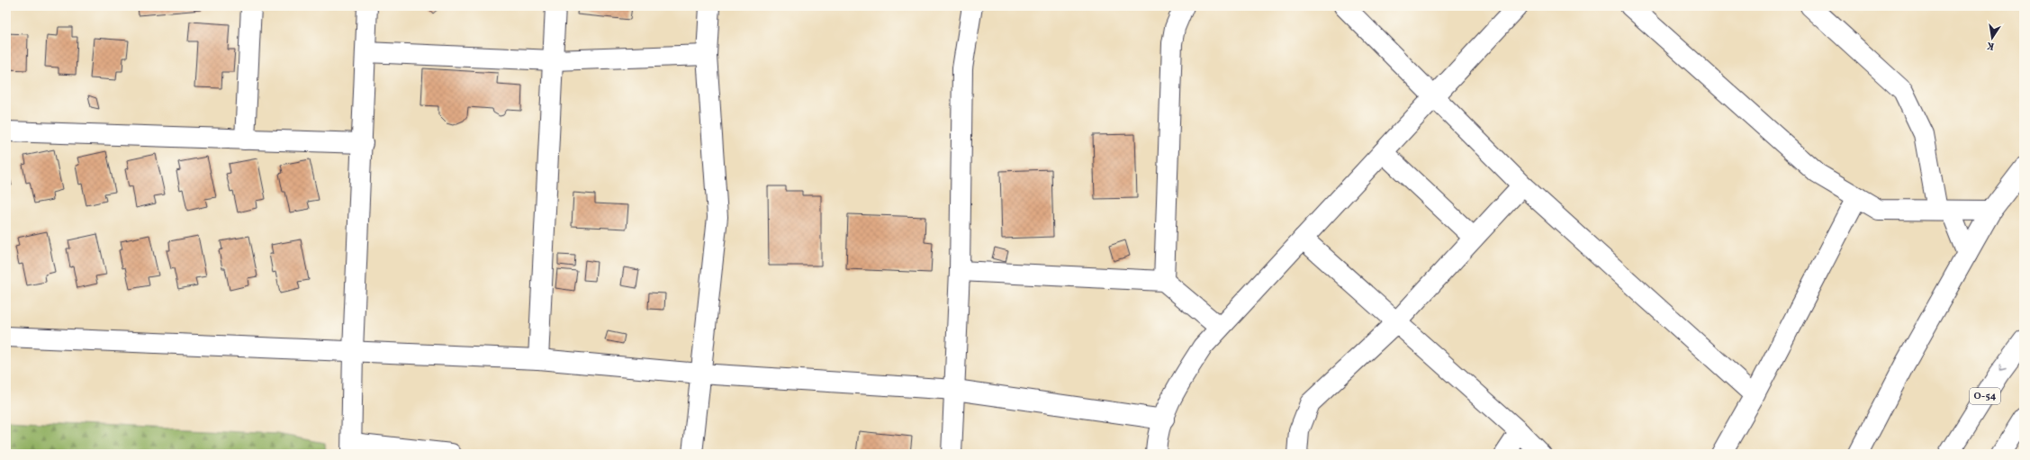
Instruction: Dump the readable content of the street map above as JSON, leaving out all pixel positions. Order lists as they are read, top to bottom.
{
  "streets": {
    "main road": ["O-54"]
  },
  "north": "bottom"
}
